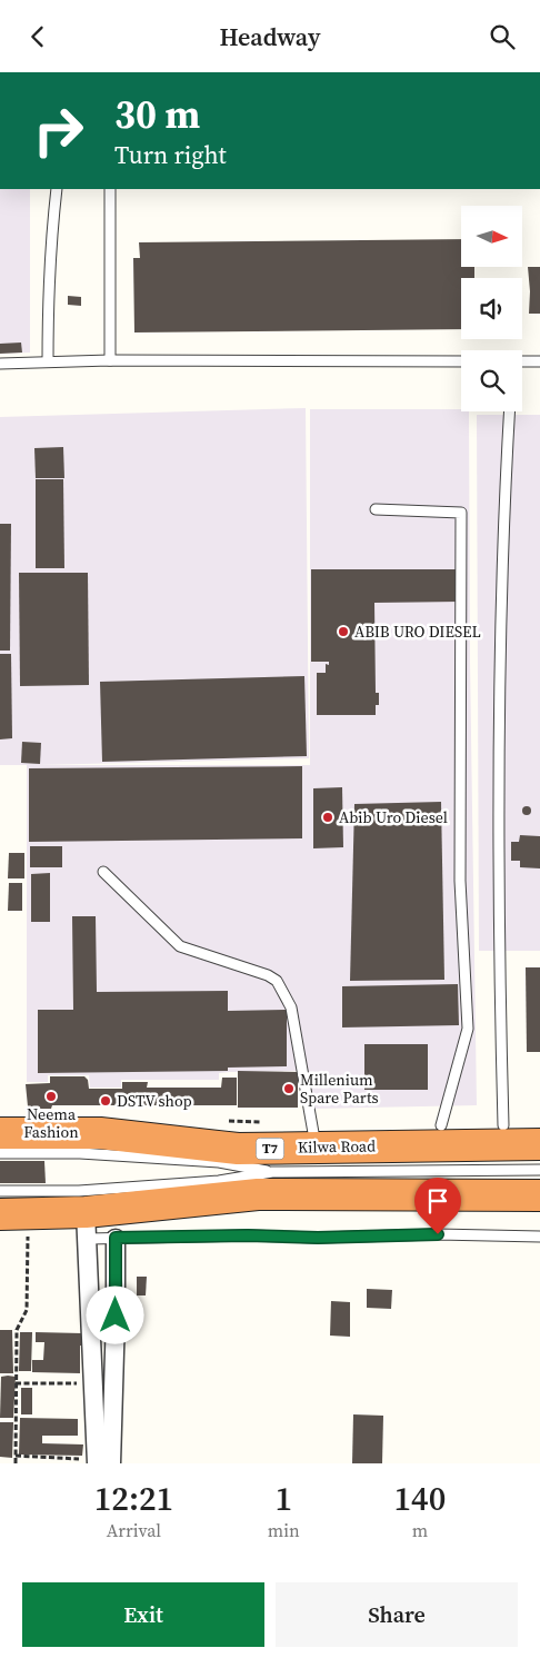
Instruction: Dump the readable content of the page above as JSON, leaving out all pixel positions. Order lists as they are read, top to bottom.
{
  "streets": {
    "highway": ["Kilwa Road", "T7"]
  },
  "places": [
    "ABIB URO DIESEL",
    "Abib Uro Diesel",
    "Millenium Spare Parts",
    "Neema Fashion",
    "DSTV shop"
  ],
  "north": "right",
  "page": {
    "header": "Headway",
    "turn": ["30 m", "Turn right"],
    "eta": [
      "12:21",
      "Arrival",
      "1",
      "min",
      "140",
      "m"
    ],
    "buttons": ["Exit", "Share"]
  }
}
